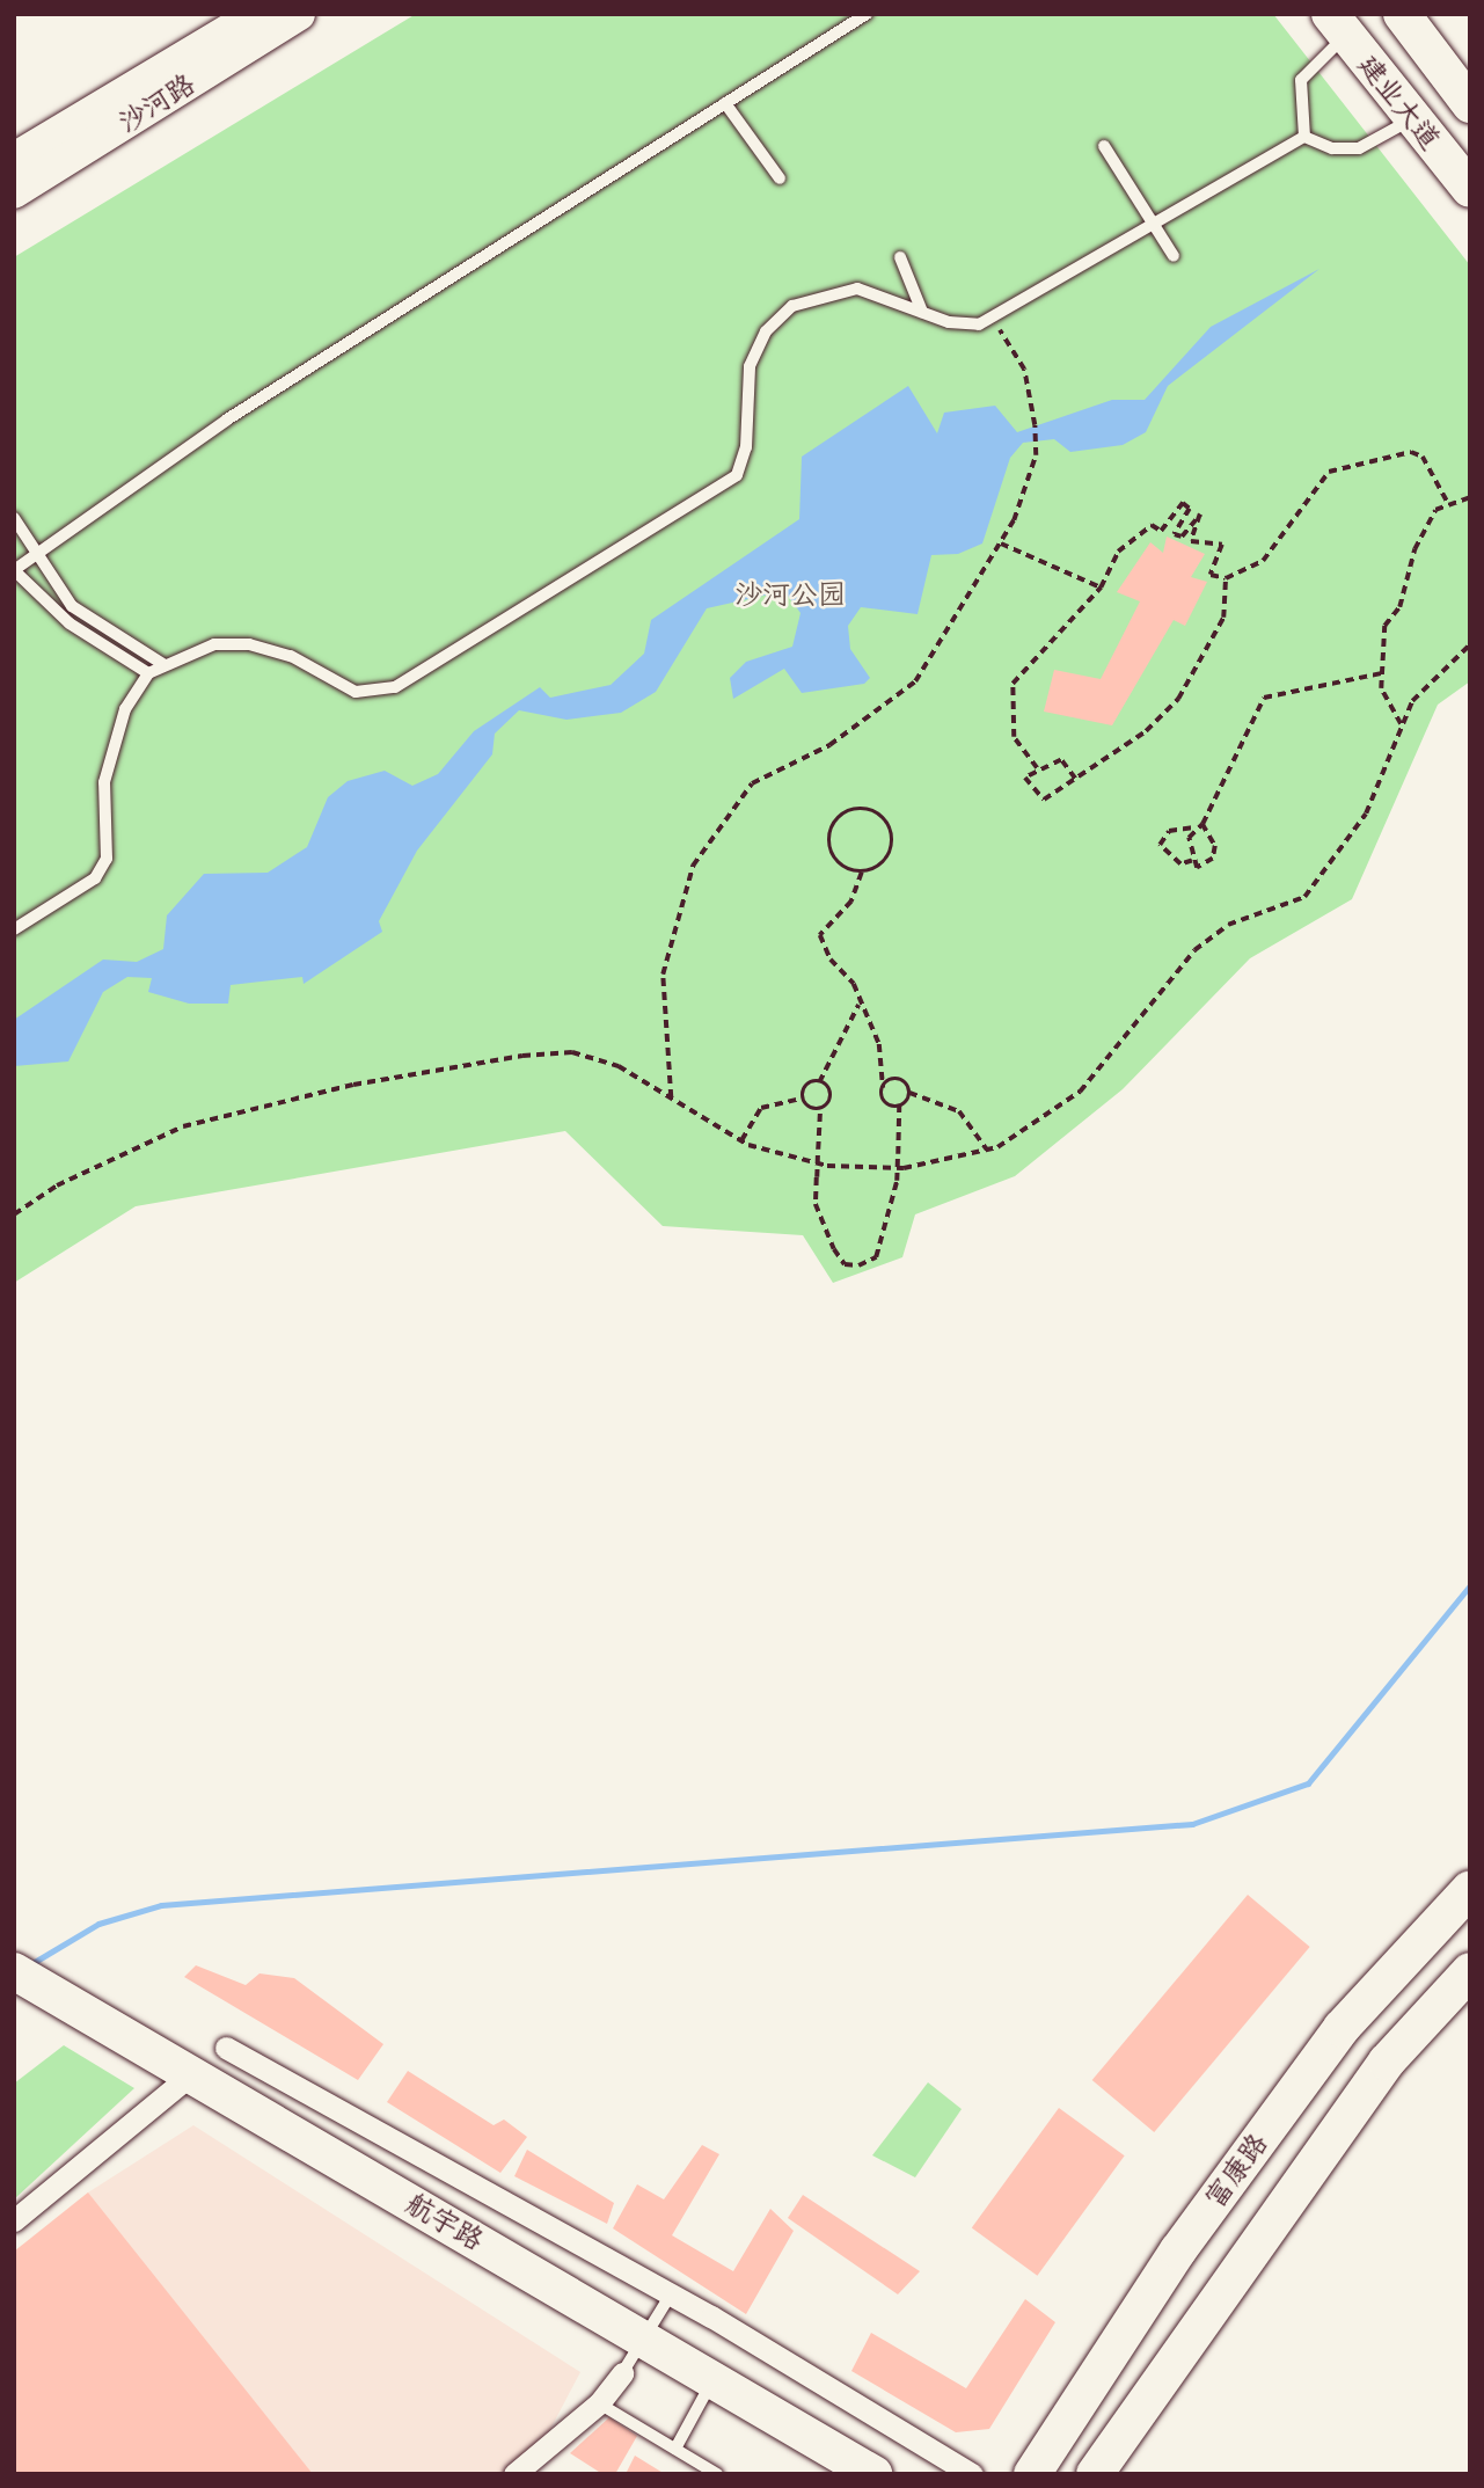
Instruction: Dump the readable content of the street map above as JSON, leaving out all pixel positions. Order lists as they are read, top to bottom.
{
  "streets": {
    "main road": [
      "建业大道",
      "沙河路",
      "富康路",
      "航宇路"
    ]
  },
  "parks": ["沙河公园"]
}
